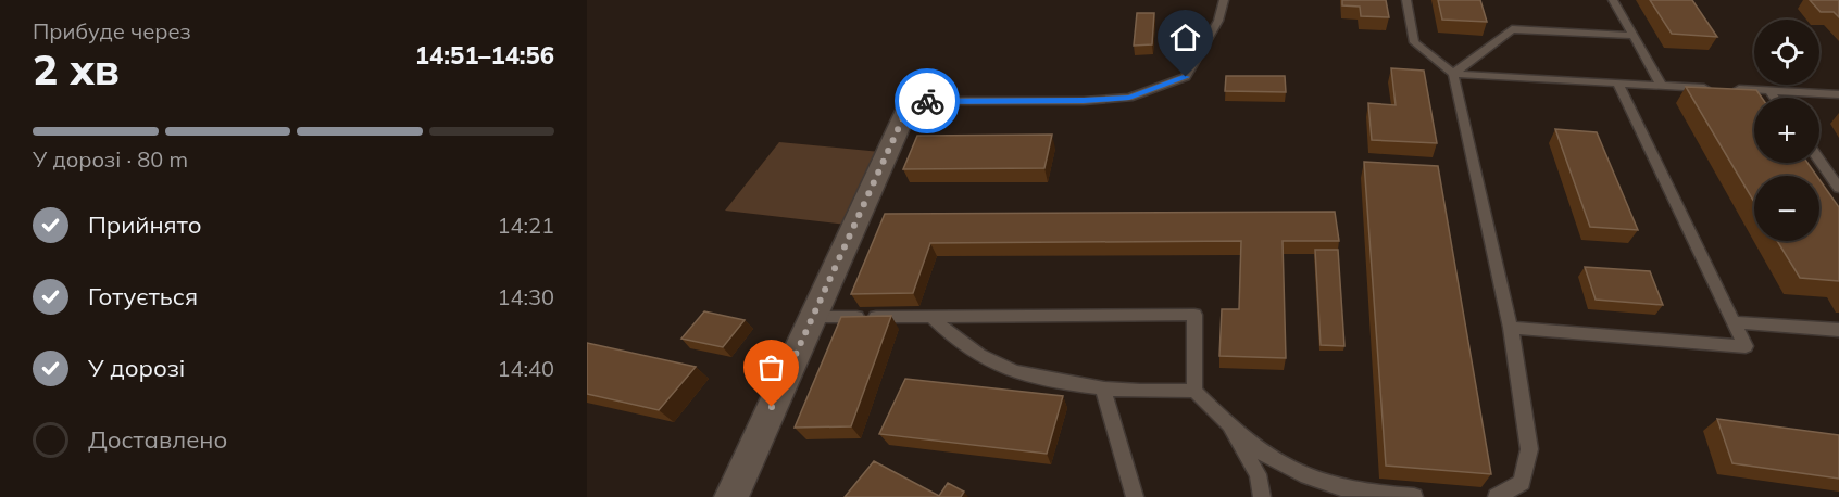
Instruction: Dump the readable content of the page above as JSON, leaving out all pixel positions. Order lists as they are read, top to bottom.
{
  "page": {
    "heading": ["2 хв", "Прибуде через", "14:51–14:56"],
    "map_buttons": ["+", "−"],
    "bar": "У дорозі · 80 m",
    "list": [
      ["Прийнято", "14:21"],
      ["Готується", "14:30"],
      ["У дорозі", "14:40"],
      "Доставлено"
    ]
  }
}
